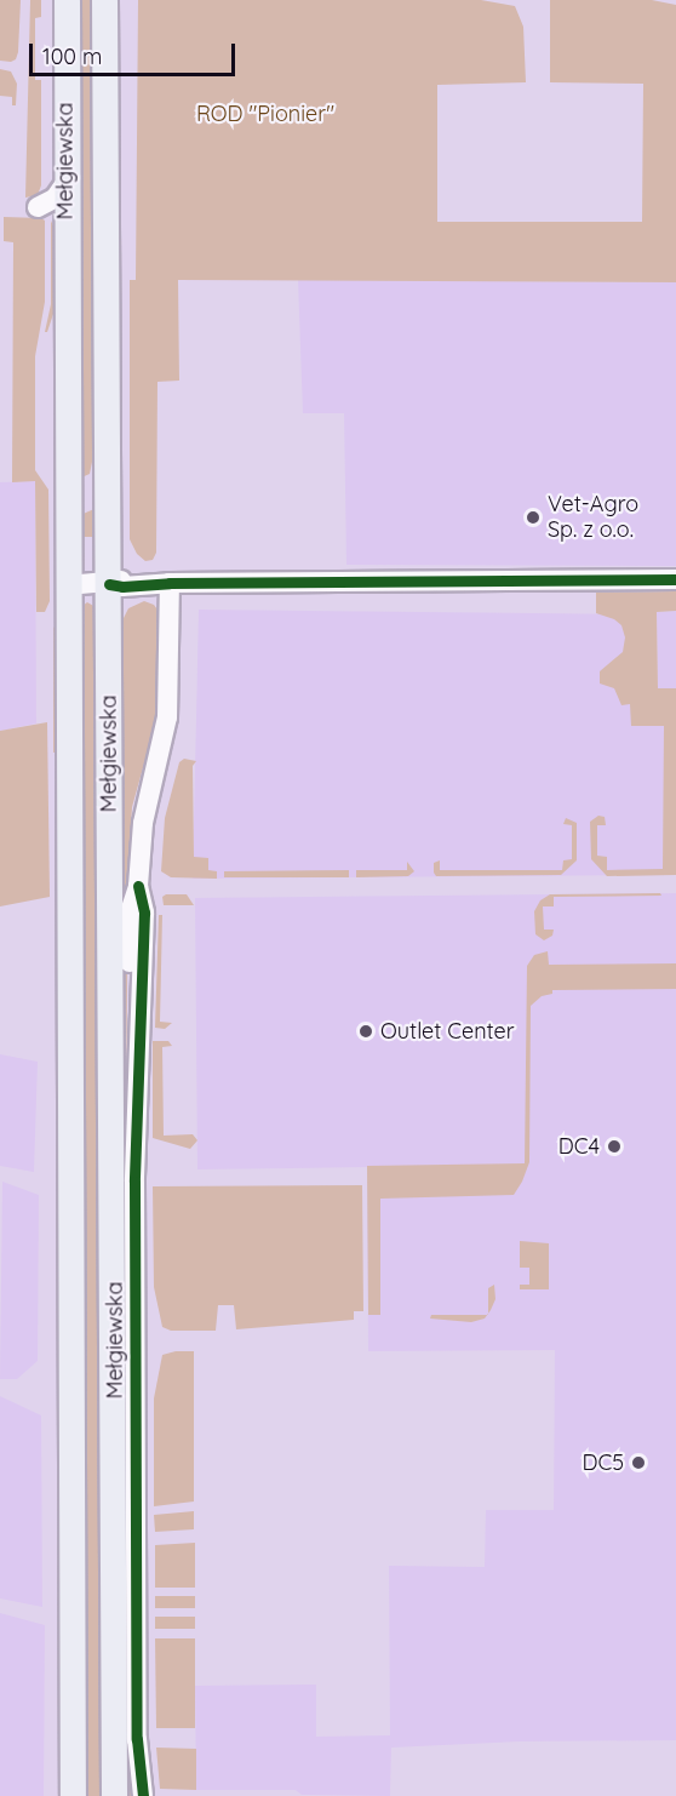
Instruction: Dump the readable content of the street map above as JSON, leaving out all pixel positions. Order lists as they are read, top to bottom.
{
  "streets": {
    "main road": ["Mełgiewska"]
  },
  "parks": ["ROD \"Pionier\""],
  "places": [
    "Vet-Agro Sp. z o.o.",
    "Outlet Center",
    "DC4",
    "DC5"
  ],
  "scale_bar": "100 m"
}
